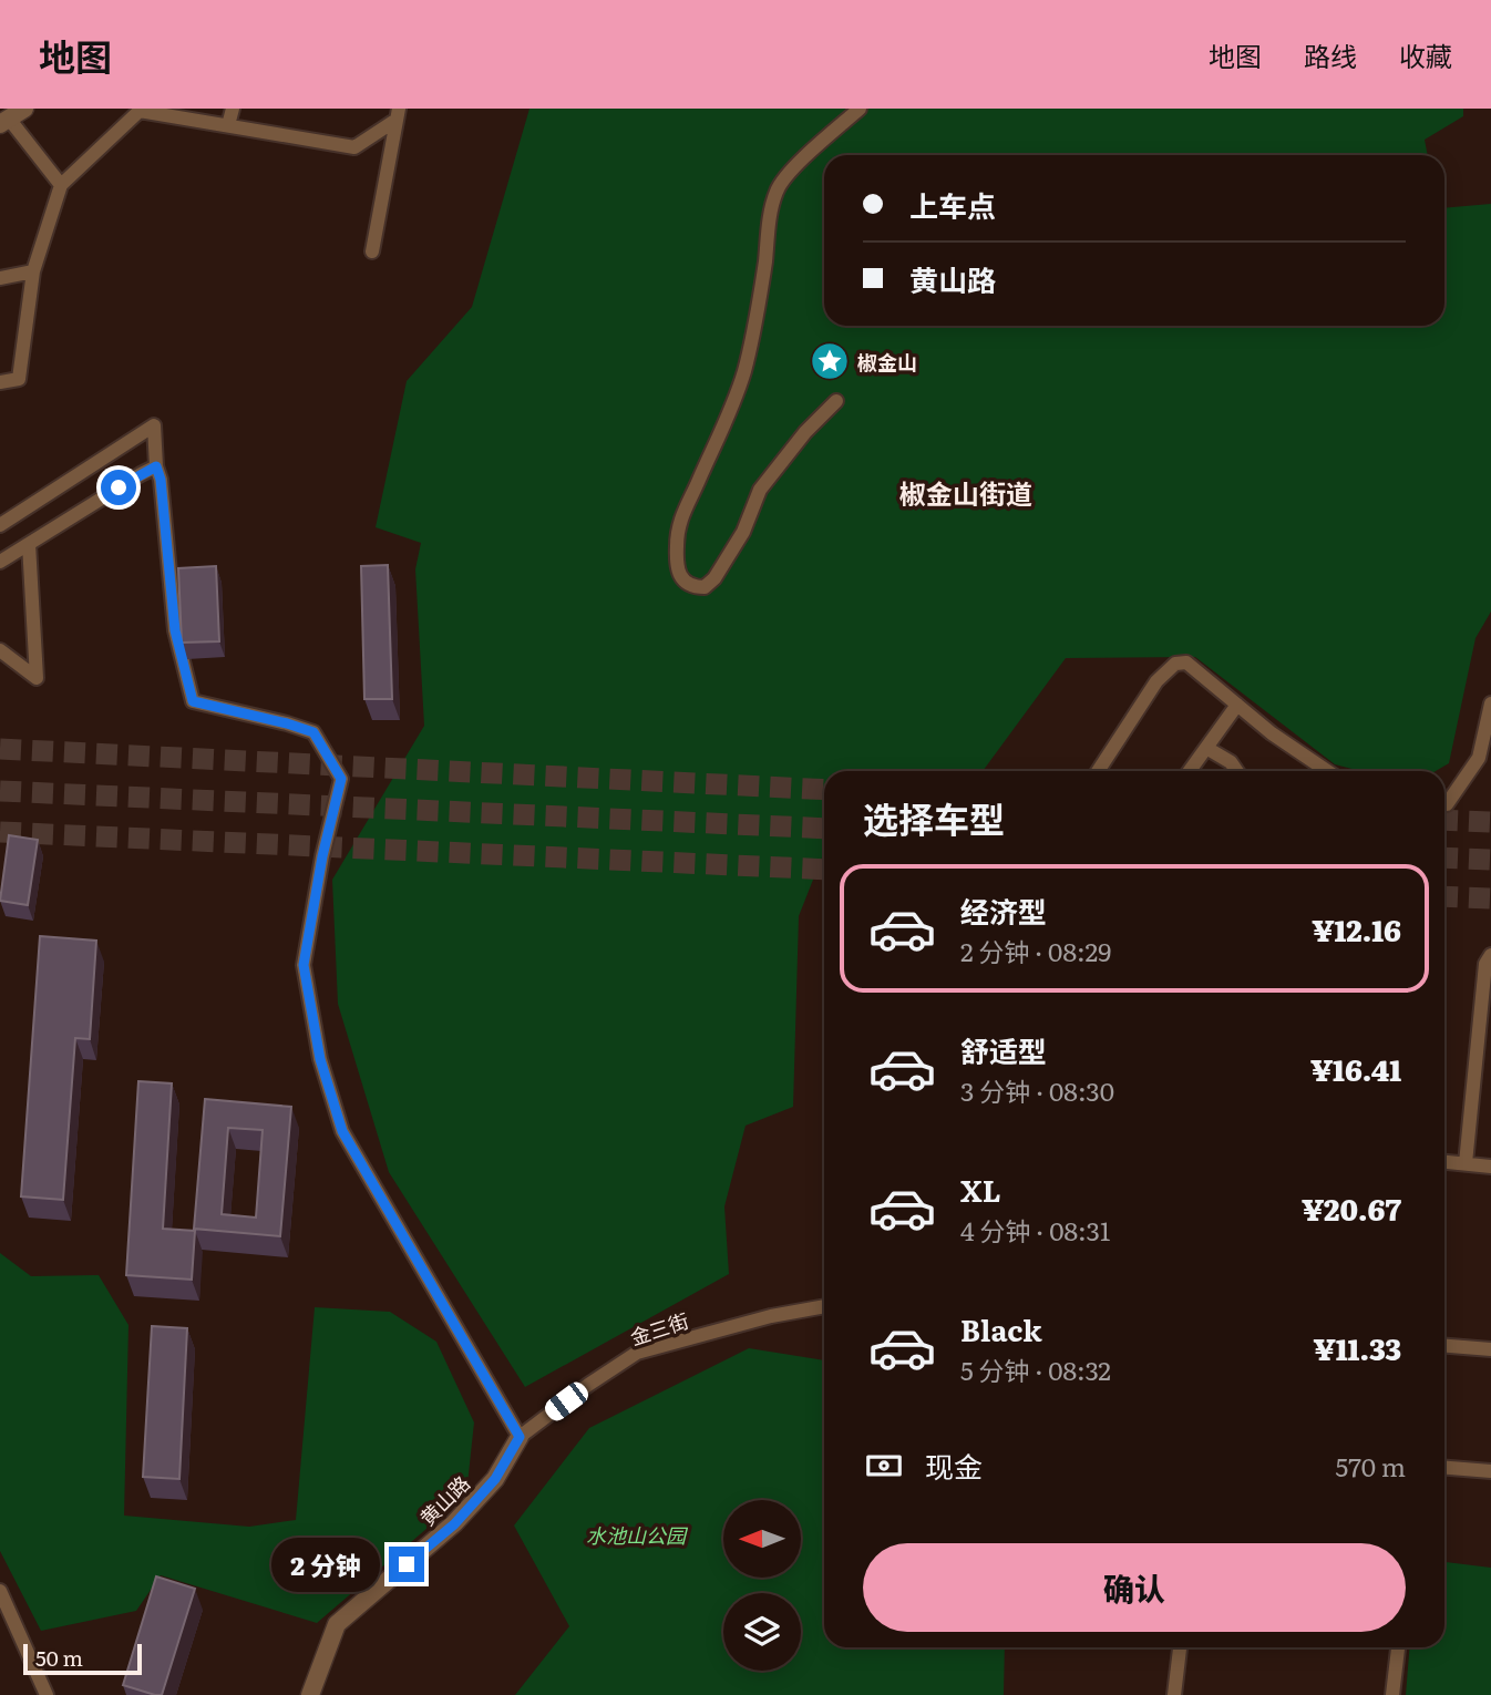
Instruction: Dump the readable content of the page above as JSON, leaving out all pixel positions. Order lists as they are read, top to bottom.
{
  "streets": {
    "street": ["金三街", "黄山路"]
  },
  "crossings": [
    ["金三街", "黄山路"]
  ],
  "districts": ["椒金山街道"],
  "parks": ["水池山公园"],
  "places": {
    "place": ["椒金山"]
  },
  "scale_bar": "50 m",
  "north": "left",
  "page": {
    "header": "地图",
    "nav": ["地图", "路线", "收藏"],
    "banner": ["上车点", "黄山路"],
    "heading": "选择车型",
    "list": [
      {
        "name": "经济型",
        "note": "2 分钟 · 08:29",
        "value": "¥12.16"
      },
      {
        "name": "舒适型",
        "note": "3 分钟 · 08:30",
        "value": "¥16.41"
      },
      {
        "name": "XL",
        "note": "4 分钟 · 08:31",
        "value": "¥20.67"
      },
      {
        "name": "Black",
        "note": "5 分钟 · 08:32",
        "value": "¥11.33"
      }
    ],
    "pay": ["现金", "570 m"],
    "buttons": "确认",
    "bubble": "2 分钟",
    "scale": "50 m"
  }
}
